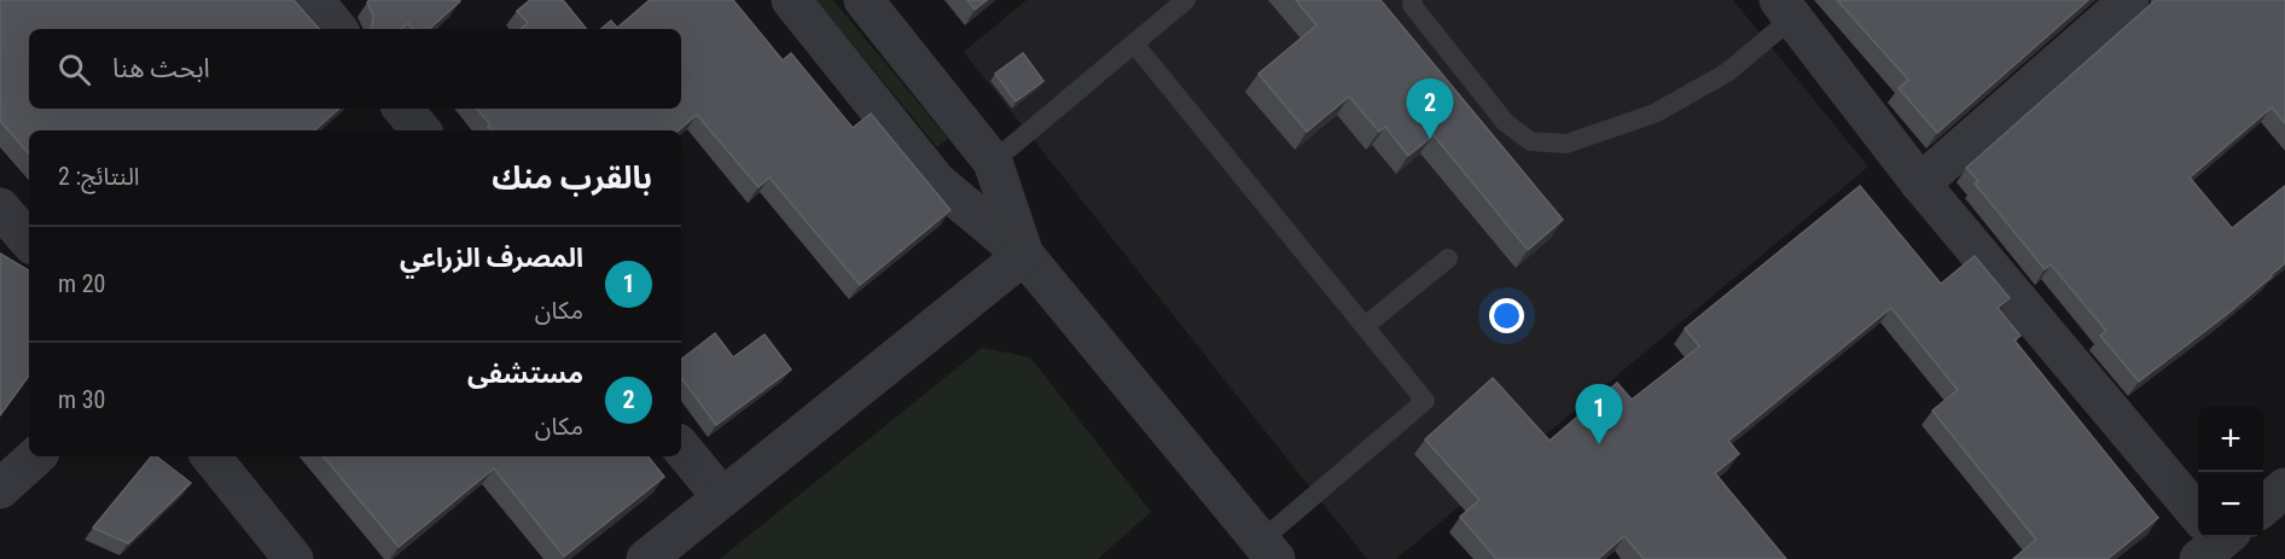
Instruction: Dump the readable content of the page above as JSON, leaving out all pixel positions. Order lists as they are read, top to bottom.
{
  "page": {
    "search": "ابحث هنا",
    "pins": ["2", "1"],
    "heading": ["بالقرب منك", "النتائج: 2"],
    "list": [
      {
        "mark": "1",
        "name": "المصرف الزراعي",
        "note": "مكان",
        "value": "20 m"
      },
      {
        "mark": "2",
        "name": "مستشفى",
        "note": "مكان",
        "value": "30 m"
      }
    ],
    "map_buttons": ["+", "−"]
  }
}
